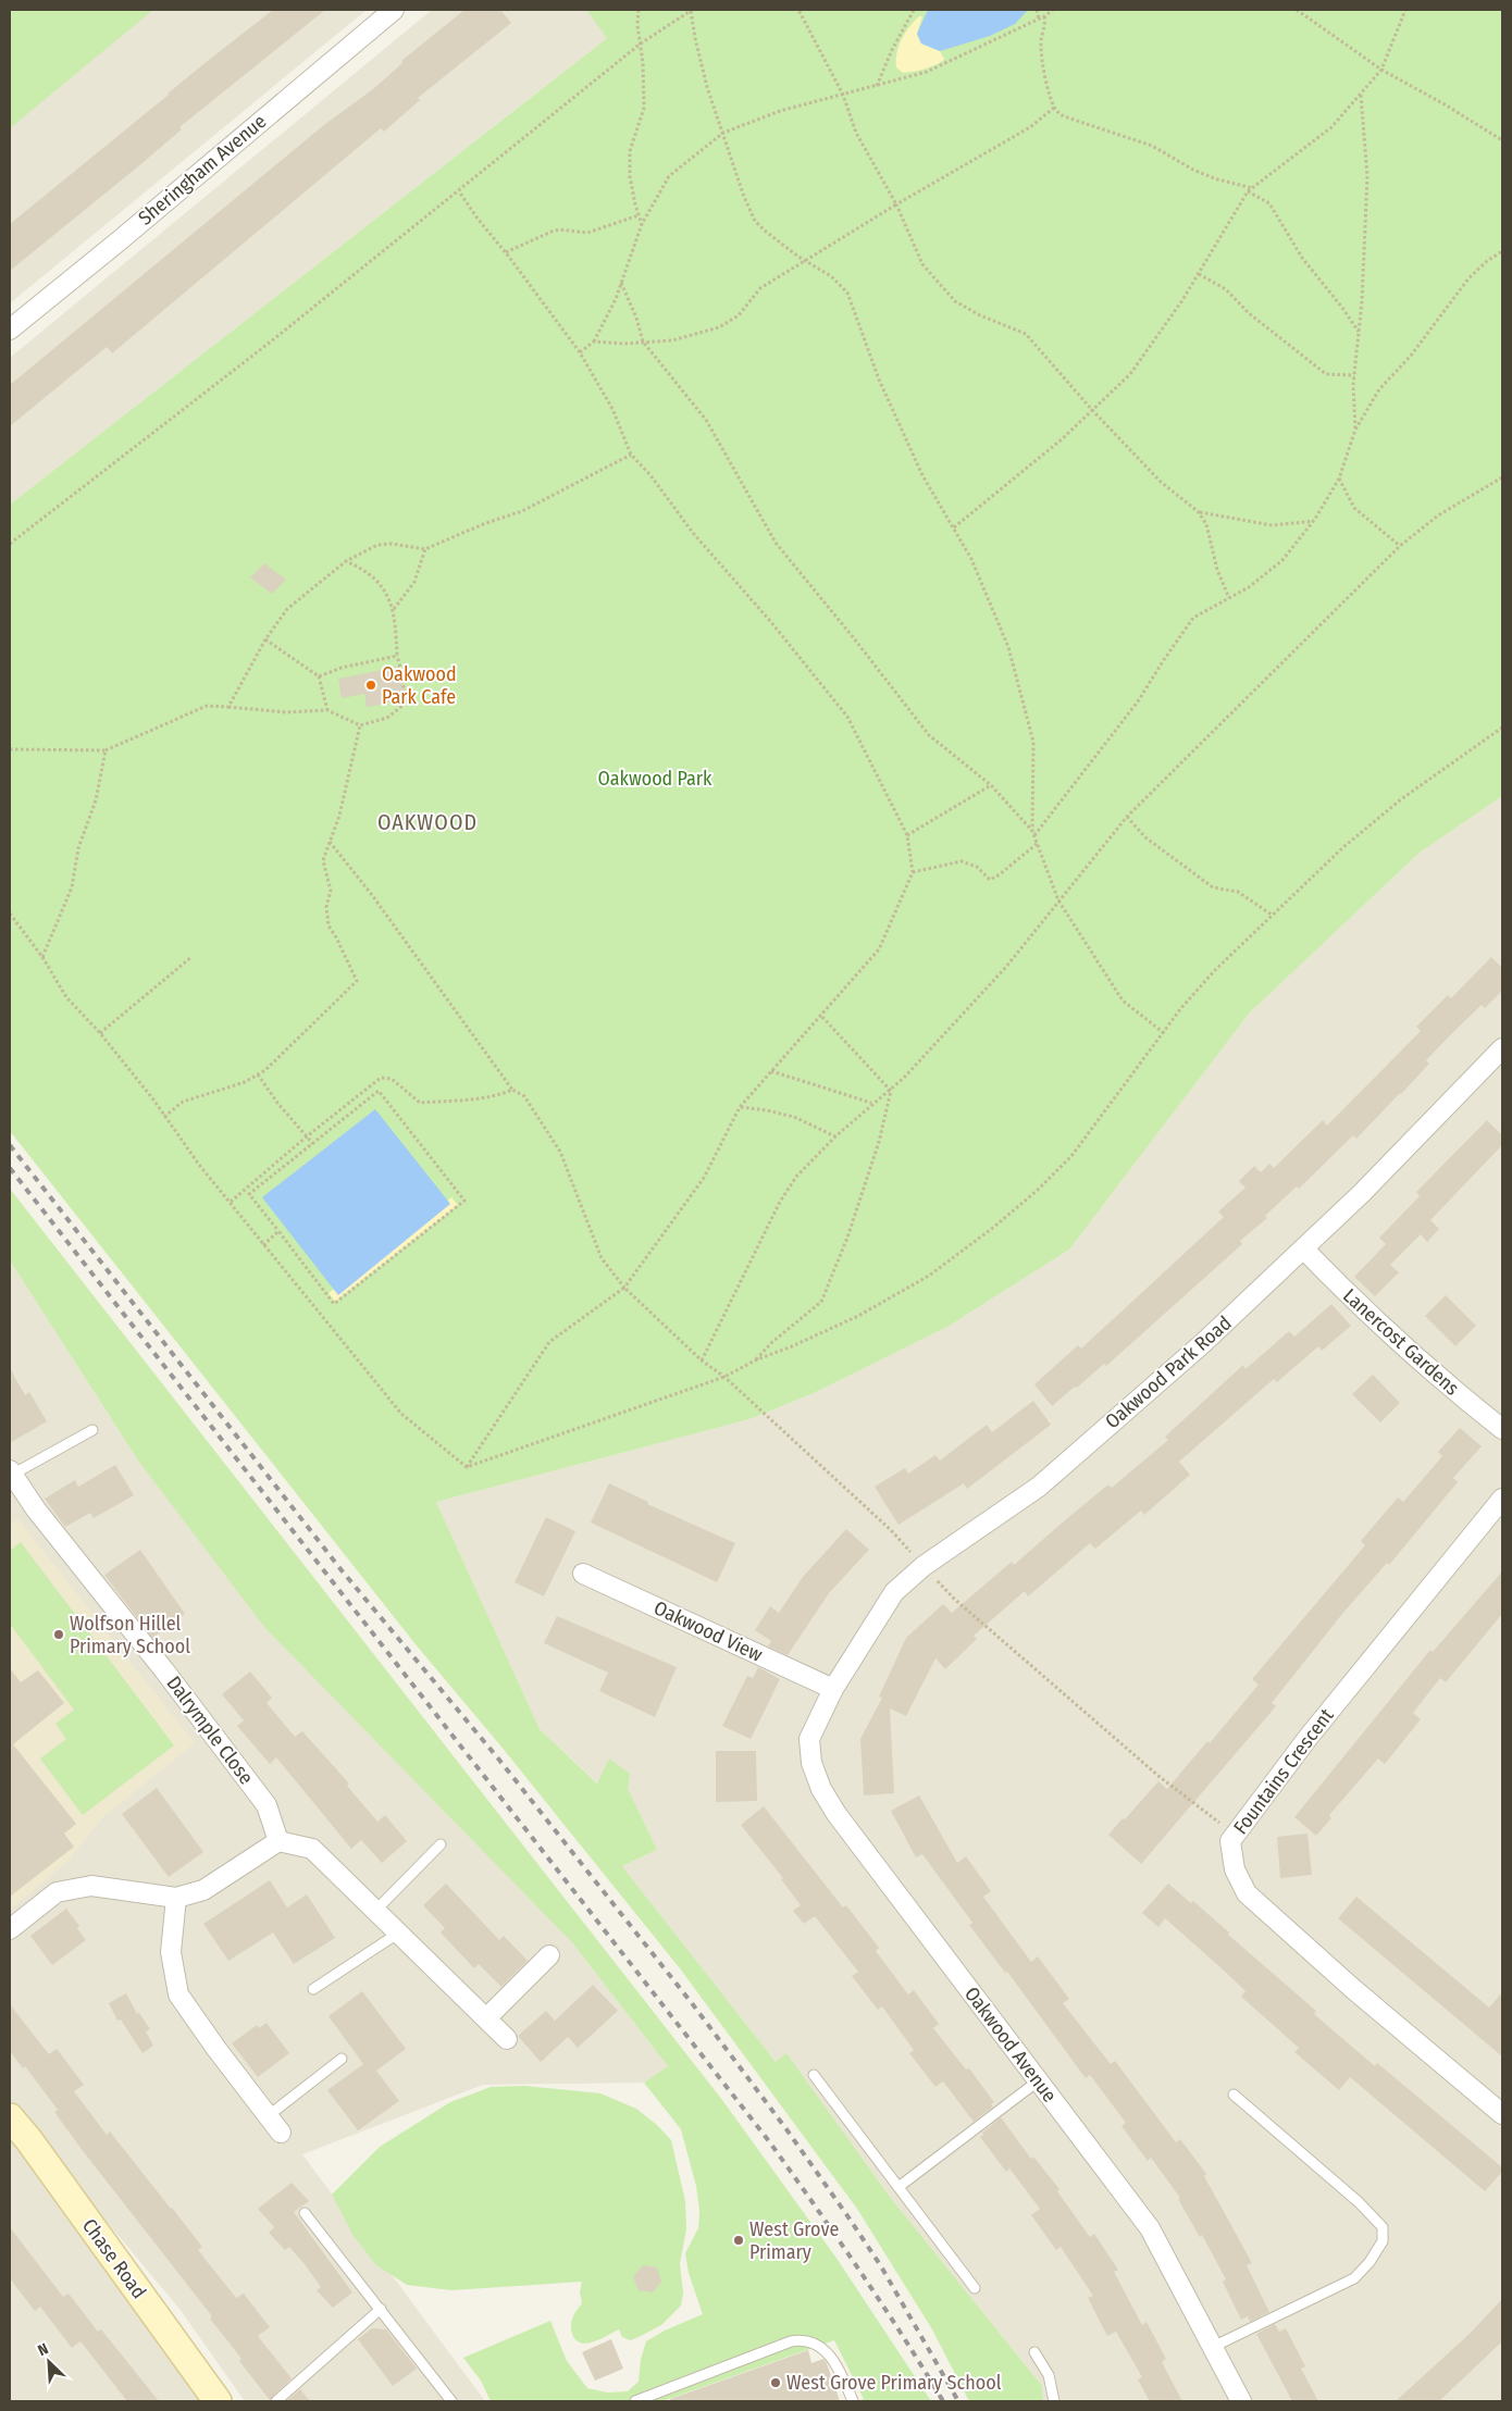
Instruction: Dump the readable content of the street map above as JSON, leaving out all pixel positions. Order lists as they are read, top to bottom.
{
  "streets": {
    "street": [
      "Sheringham Avenue",
      "Lanercost Gardens",
      "Oakwood Park Road",
      "Oakwood View",
      "Dalrymple Close",
      "Fountains Crescent",
      "Oakwood Avenue",
      "Chase Road"
    ]
  },
  "crossings": [
    ["Lanercost Gardens", "Oakwood Park Road"],
    ["Oakwood Park Road", "Oakwood View"],
    ["Oakwood Park Road", "Oakwood Avenue"],
    ["Oakwood View", "Oakwood Avenue"]
  ],
  "districts": ["OAKWOOD"],
  "parks": ["Oakwood Park"],
  "places": [
    "Oakwood Park Cafe",
    "Wolfson Hillel Primary School",
    "West Grove Primary",
    "West Grove Primary School"
  ],
  "north": "top left"
}
